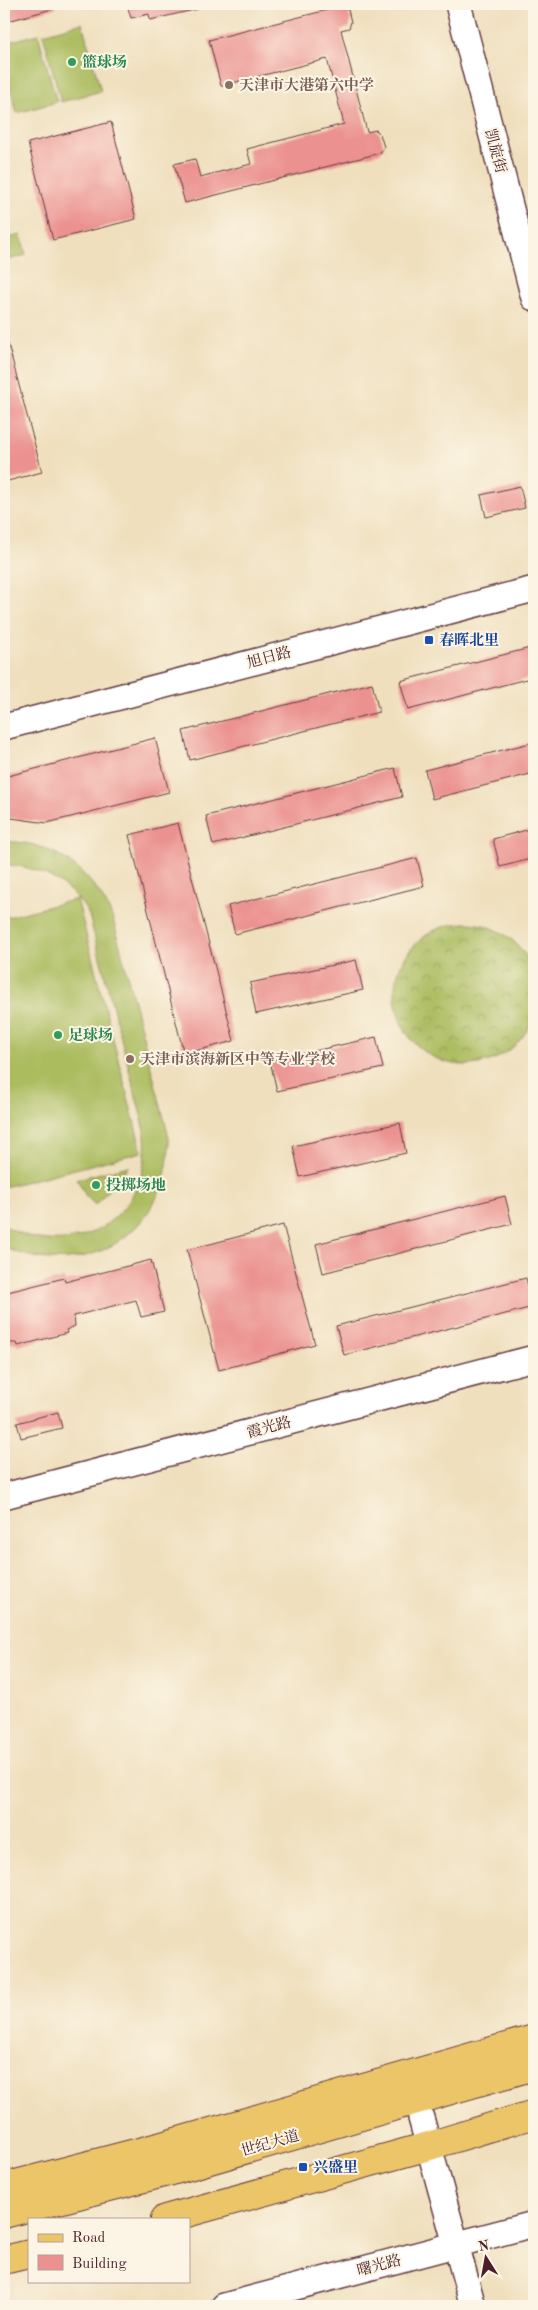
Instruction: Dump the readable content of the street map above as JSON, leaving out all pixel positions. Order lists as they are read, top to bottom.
{
  "streets": {
    "main road": ["世纪大道"],
    "street": [
      "凯旋街",
      "旭日路",
      "霞光路",
      "曙光路"
    ]
  },
  "places": {
    "other": [
      "篮球场",
      "天津市大港第六中学",
      "足球场",
      "天津市滨海新区中等专业学校",
      "投掷场地"
    ],
    "transit": ["春晖北里", "兴盛里"]
  },
  "legend": ["Road", "Building"],
  "north": "top"
}
